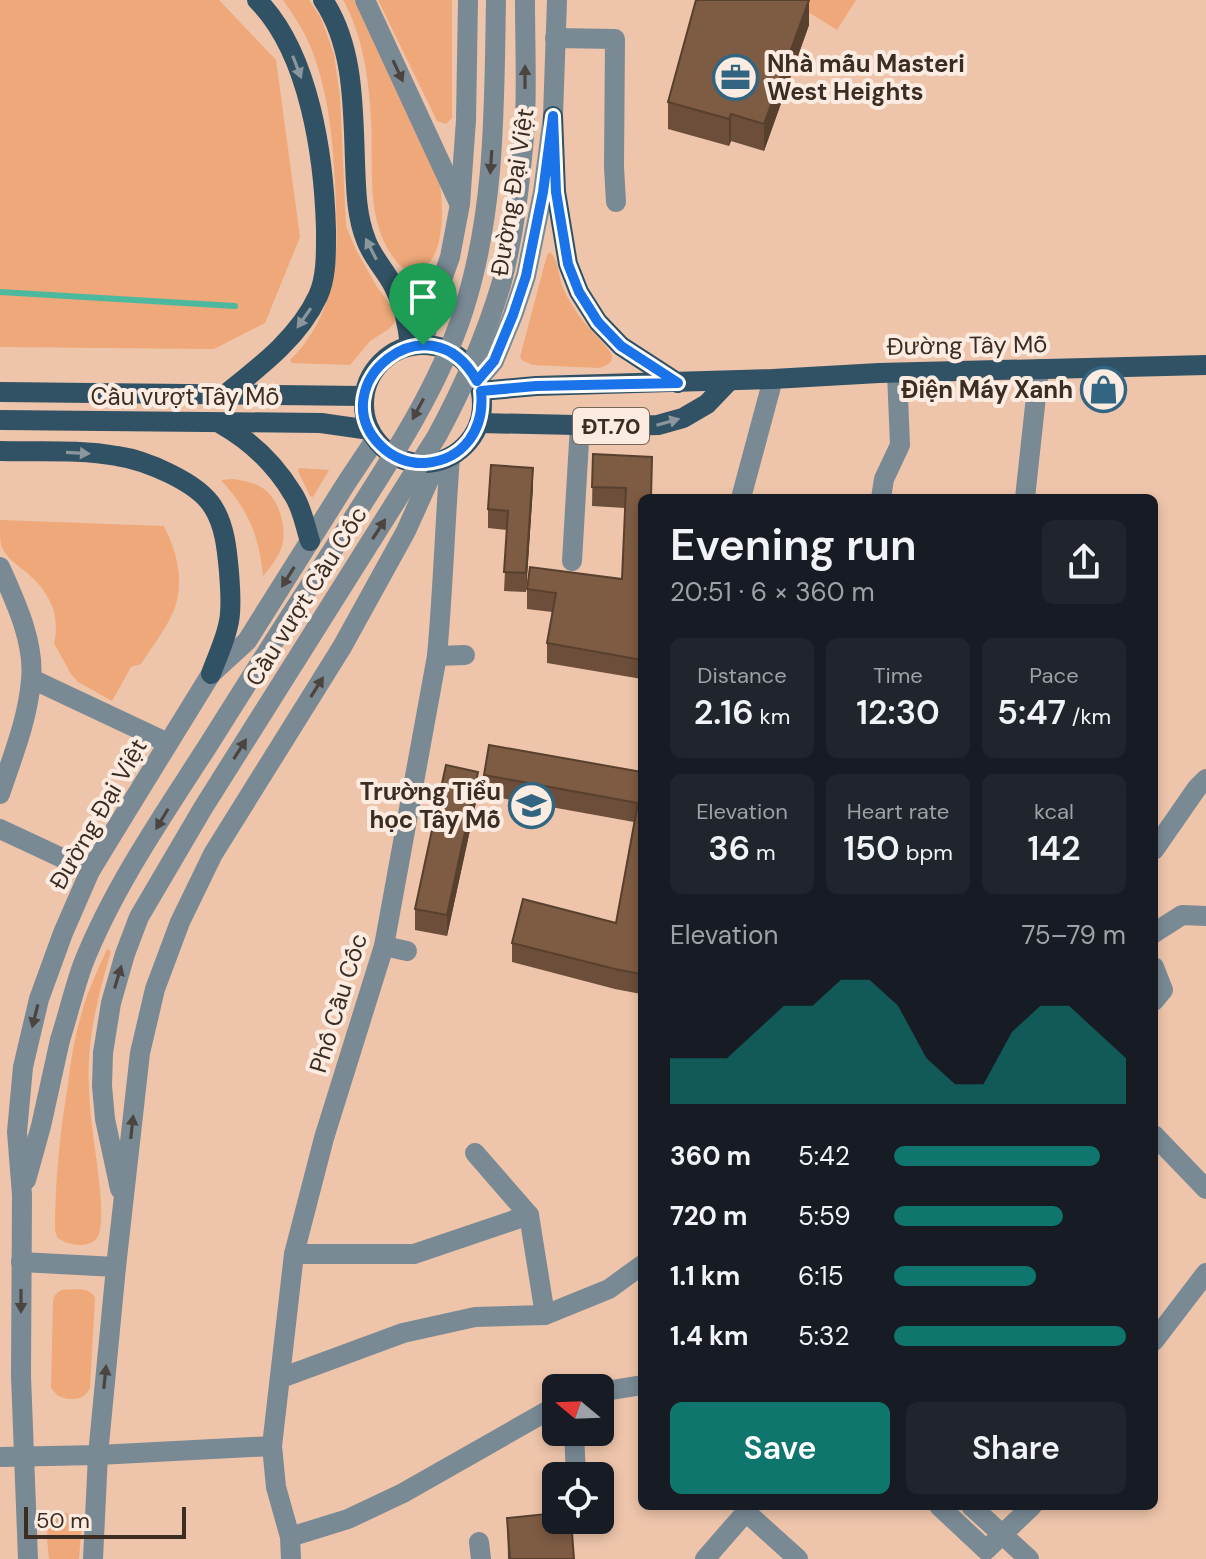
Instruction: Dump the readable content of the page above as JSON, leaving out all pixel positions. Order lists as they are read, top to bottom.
{
  "streets": {
    "main road": ["Đường Tây Mỗ", "Cầu vượt Tây Mỗ", "ĐT.70"],
    "street": ["Đường Đại Việt", "Cầu vượt Cầu Cốc", "Phố Cầu Cốc"]
  },
  "crossings": [
    ["Đường Đại Việt", "Đường Tây Mỗ"],
    ["Đường Đại Việt", "Cầu vượt Tây Mỗ"],
    ["Đường Đại Việt", "ĐT.70"],
    ["Đường Đại Việt", "Cầu vượt Cầu Cốc"],
    ["Đường Đại Việt", "Phố Cầu Cốc"],
    ["Đường Tây Mỗ", "Cầu vượt Tây Mỗ"],
    ["Đường Tây Mỗ", "ĐT.70"],
    ["Đường Tây Mỗ", "Phố Cầu Cốc"],
    ["Cầu vượt Tây Mỗ", "ĐT.70"],
    ["Cầu vượt Tây Mỗ", "Phố Cầu Cốc"],
    ["ĐT.70", "Phố Cầu Cốc"]
  ],
  "places": {
    "office": ["Nhà mẫu Masteri West Heights"],
    "shop": ["Điện Máy Xanh"],
    "school or university": ["Trường Tiểu học Tây Mỗ"]
  },
  "scale_bar": "50 m",
  "north": "left",
  "page": {
    "heading": ["Evening run", "20:51 · 6 × 360 m"],
    "stats": [
      ["Distance", "2.16 km"],
      ["Time", "12:30"],
      ["Pace", "5:47 /km"],
      ["Elevation", "36 m"],
      ["Heart rate", "150 bpm"],
      ["kcal", "142"]
    ],
    "chart": ["Elevation", "75–79 m"],
    "list": [
      {
        "name": "360 m",
        "note": "5:42"
      },
      {
        "name": "720 m",
        "note": "5:59"
      },
      {
        "name": "1.1 km",
        "note": "6:15"
      },
      {
        "name": "1.4 km",
        "note": "5:32"
      }
    ],
    "buttons": ["Save", "Share"],
    "scale": "50 m"
  }
}
